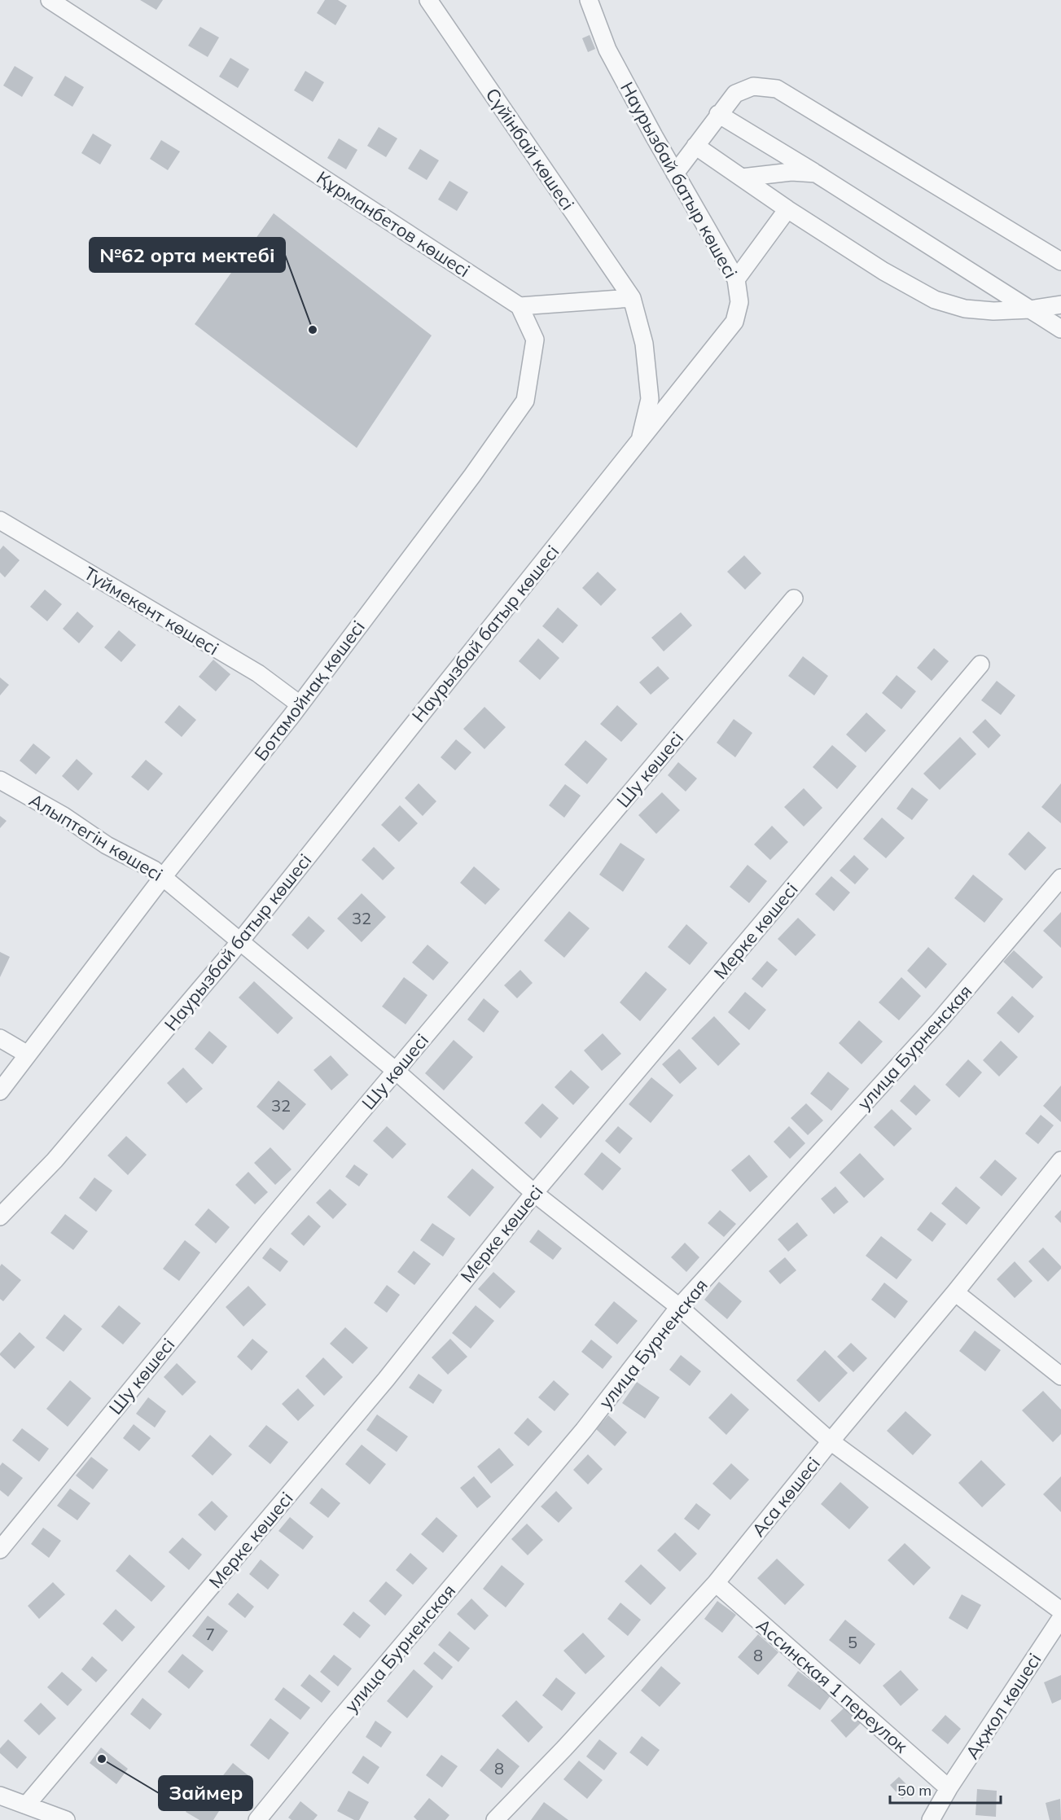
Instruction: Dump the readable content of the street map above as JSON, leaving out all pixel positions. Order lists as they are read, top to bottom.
{
  "streets": {
    "street": [
      "Сүйінбай көшесі",
      "Наурызбай батыр көшесі",
      "Құрманбетов көшесі",
      "Түймекент көшесі",
      "Ботамойнақ көшесі",
      "Шу көшесі",
      "Алыптегін көшесі",
      "Мерке көшесі",
      "улица Бурненская",
      "Аса көшесі",
      "Ассинская 1 переулок",
      "Ақжол көшесі"
    ]
  },
  "crossings": [
    ["Наурызбай батыр көшесі", "Алыптегін көшесі"],
    ["Құрманбетов көшесі", "Ботамойнақ көшесі"],
    ["Түймекент көшесі", "Ботамойнақ көшесі"],
    ["Ботамойнақ көшесі", "Алыптегін көшесі"],
    ["Шу көшесі", "Алыптегін көшесі"],
    ["Алыптегін көшесі", "Мерке көшесі"],
    ["Алыптегін көшесі", "улица Бурненская"],
    ["Алыптегін көшесі", "Аса көшесі"],
    ["Аса көшесі", "Ассинская 1 переулок"],
    ["Ассинская 1 переулок", "Ақжол көшесі"]
  ],
  "places": ["№62 орта мектебі", "Займер"],
  "house_numbers": [
    "32",
    "32",
    "7",
    "5",
    "8",
    "8"
  ],
  "scale_bar": "50 m"
}
